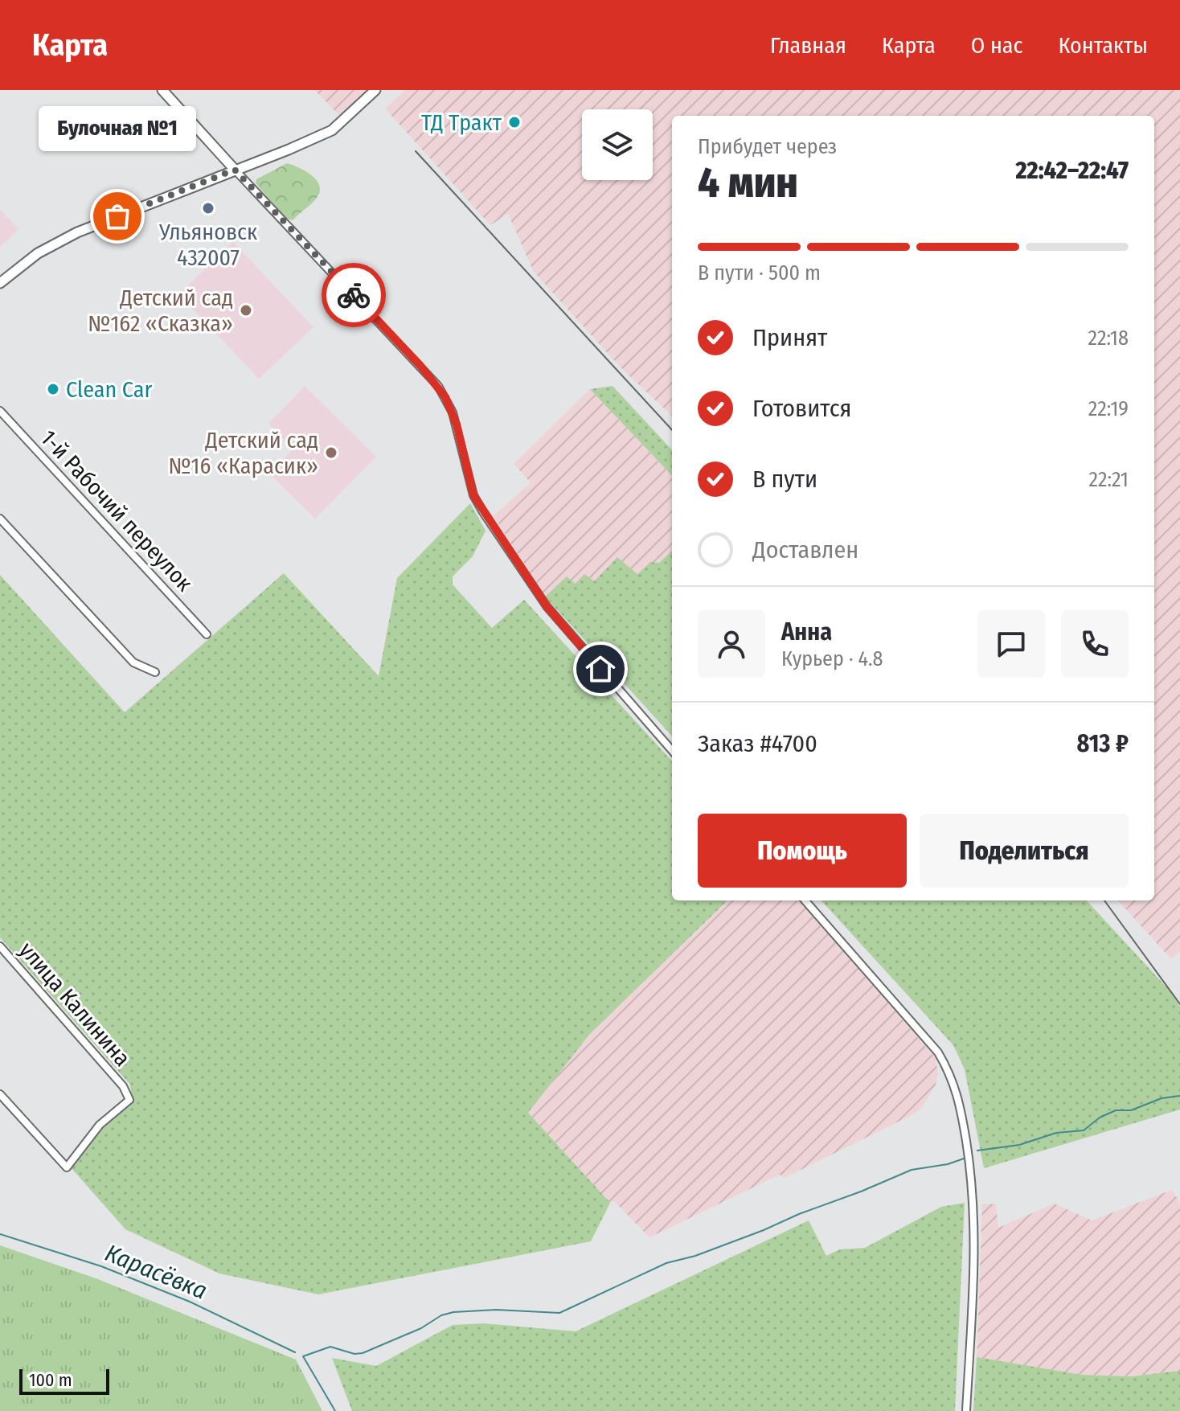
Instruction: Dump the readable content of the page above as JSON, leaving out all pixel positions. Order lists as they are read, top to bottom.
{
  "streets": {
    "street": ["1-й Рабочий переулок", "улица Калинина"]
  },
  "water": ["Карасёвка"],
  "places": [
    "ТД Тракт",
    "Ульяновск 432007",
    "Булочная №1",
    "Детский сад №162 «Сказка»",
    "Clean Car",
    "Детский сад №16 «Карасик»"
  ],
  "scale_bar": "100 m",
  "page": {
    "header": "Карта",
    "nav": [
      "Главная",
      "Карта",
      "О нас",
      "Контакты"
    ],
    "bubble": "Булочная №1",
    "heading": ["4 мин", "Прибудет через", "22:42–22:47"],
    "panel": [
      "Анна",
      "Курьер · 4.8",
      "Заказ #4700",
      "813 ₽"
    ],
    "bar": "В пути · 500 m",
    "list": [
      ["Принят", "22:18"],
      ["Готовится", "22:19"],
      ["В пути", "22:21"],
      "Доставлен"
    ],
    "buttons": ["Помощь", "Поделиться"],
    "scale": "100 m"
  }
}
